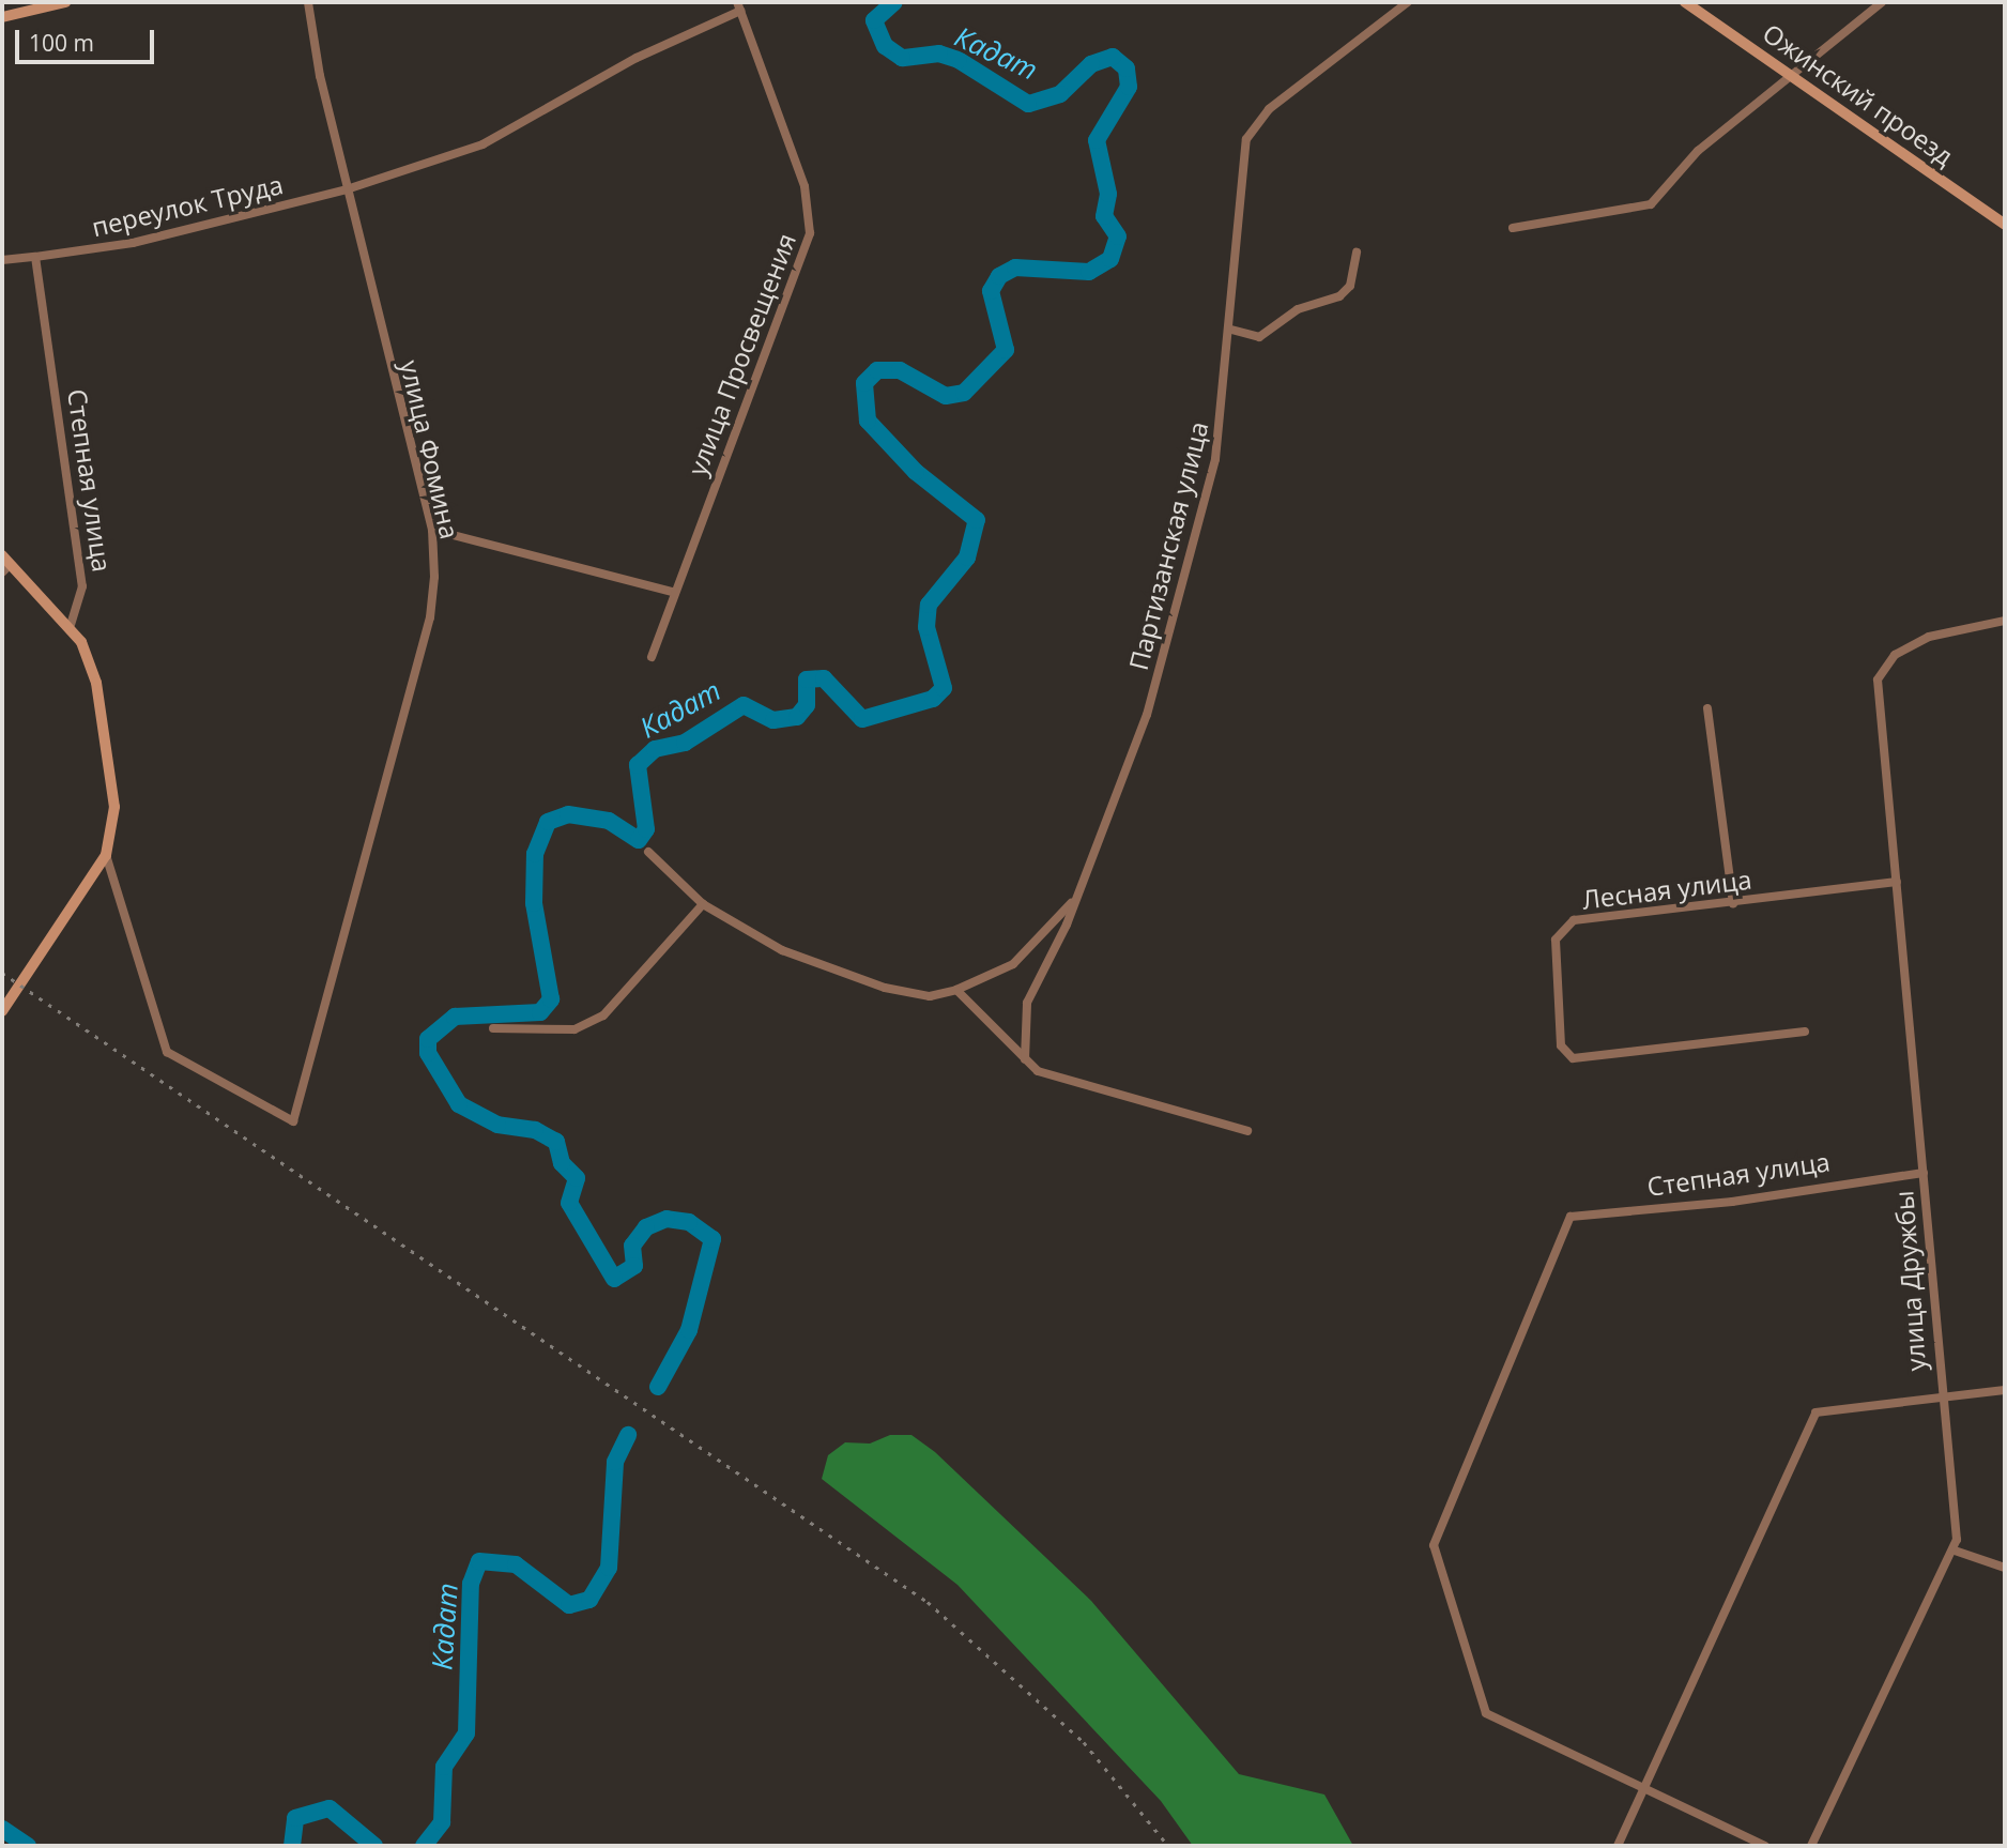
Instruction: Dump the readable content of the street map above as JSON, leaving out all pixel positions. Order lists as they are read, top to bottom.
{
  "streets": {
    "street": [
      "Ожинский проезд",
      "переулок Труда",
      "улица Просвещения",
      "улица Фомина",
      "Степная улица",
      "Партизанская улица",
      "Лесная улица",
      "улица Дружбы"
    ]
  },
  "crossings": [
    ["переулок Труда", "улица Просвещения"],
    ["переулок Труда", "улица Фомина"],
    ["переулок Труда", "Степная улица"],
    ["Степная улица", "улица Дружбы"],
    ["Лесная улица", "улица Дружбы"]
  ],
  "water": ["Кадат"],
  "scale_bar": "100 m"
}
